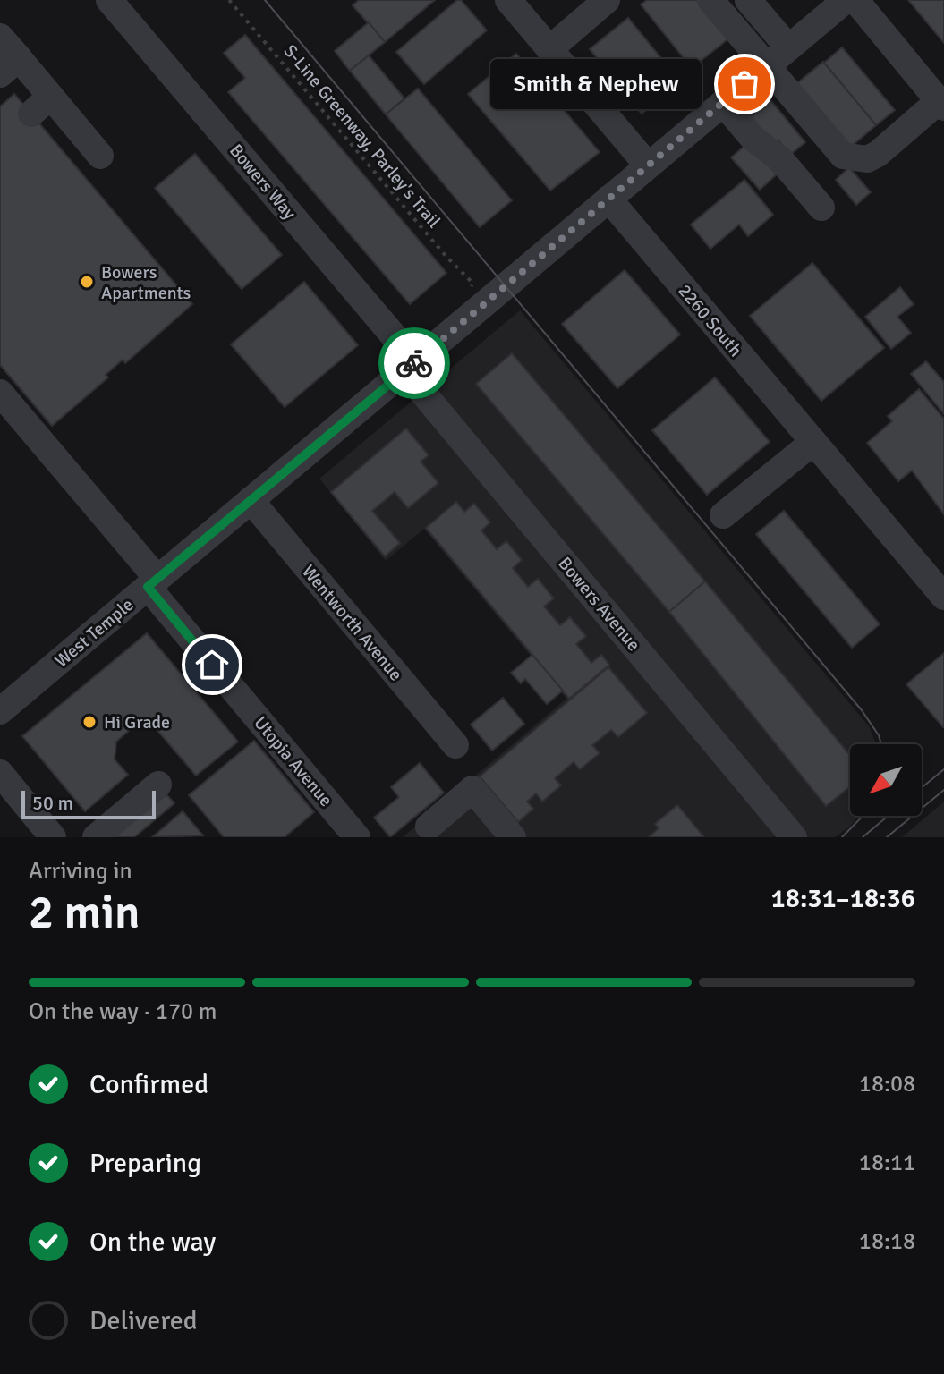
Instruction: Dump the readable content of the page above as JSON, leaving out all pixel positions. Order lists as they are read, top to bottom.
{
  "streets": {
    "street": [
      "Bowers Way",
      "2260 South",
      "Bowers Avenue",
      "Wentworth Avenue",
      "West Temple",
      "Utopia Avenue"
    ],
    "path": ["S-Line Greenway, Parley's Trail"]
  },
  "crossings": [
    ["Bowers Way", "Bowers Avenue"],
    ["Bowers Way", "West Temple"],
    ["2260 South", "West Temple"],
    ["Bowers Avenue", "West Temple"],
    ["Wentworth Avenue", "West Temple"],
    ["West Temple", "Utopia Avenue"]
  ],
  "places": ["Smith & Nephew", "Bowers Apartments", "Hi Grade"],
  "scale_bar": "50 m",
  "north": "bottom left",
  "page": {
    "bubble": "Smith & Nephew",
    "scale": "50 m",
    "heading": ["2 min", "Arriving in", "18:31–18:36"],
    "bar": "On the way · 170 m",
    "list": [
      ["Confirmed", "18:08"],
      ["Preparing", "18:11"],
      ["On the way", "18:18"],
      "Delivered"
    ]
  }
}
